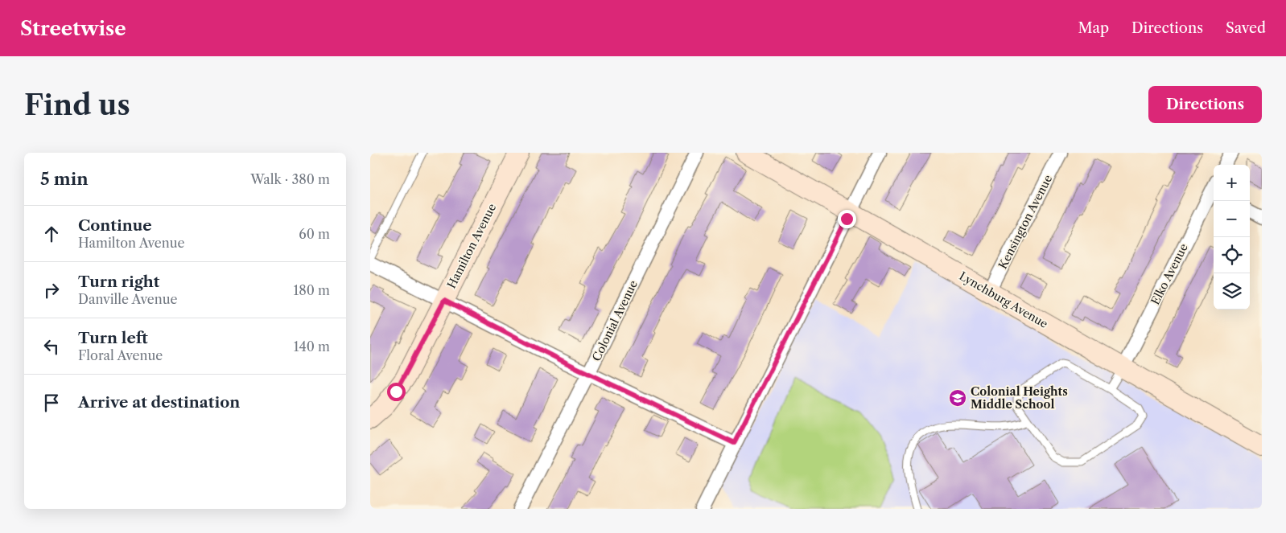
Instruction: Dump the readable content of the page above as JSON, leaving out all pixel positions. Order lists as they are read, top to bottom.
{
  "streets": {
    "street": [
      "Kensington Avenue",
      "Hamilton Avenue",
      "Elko Avenue",
      "Lynchburg Avenue",
      "Colonial Avenue"
    ]
  },
  "crossings": [
    ["Kensington Avenue", "Lynchburg Avenue"],
    ["Elko Avenue", "Lynchburg Avenue"]
  ],
  "places": {
    "school or university": ["Colonial Heights Middle School"]
  },
  "page": {
    "header": "Streetwise",
    "nav": ["Map", "Directions", "Saved"],
    "buttons": "Directions",
    "title": "Find us",
    "heading": ["5 min", "Walk · 380 m"],
    "map_buttons": ["+", "−"],
    "list": [
      ["Continue", "Hamilton Avenue", "60 m"],
      ["Turn right", "Danville Avenue", "180 m"],
      ["Turn left", "Floral Avenue", "140 m"],
      "Arrive at destination"
    ]
  }
}
